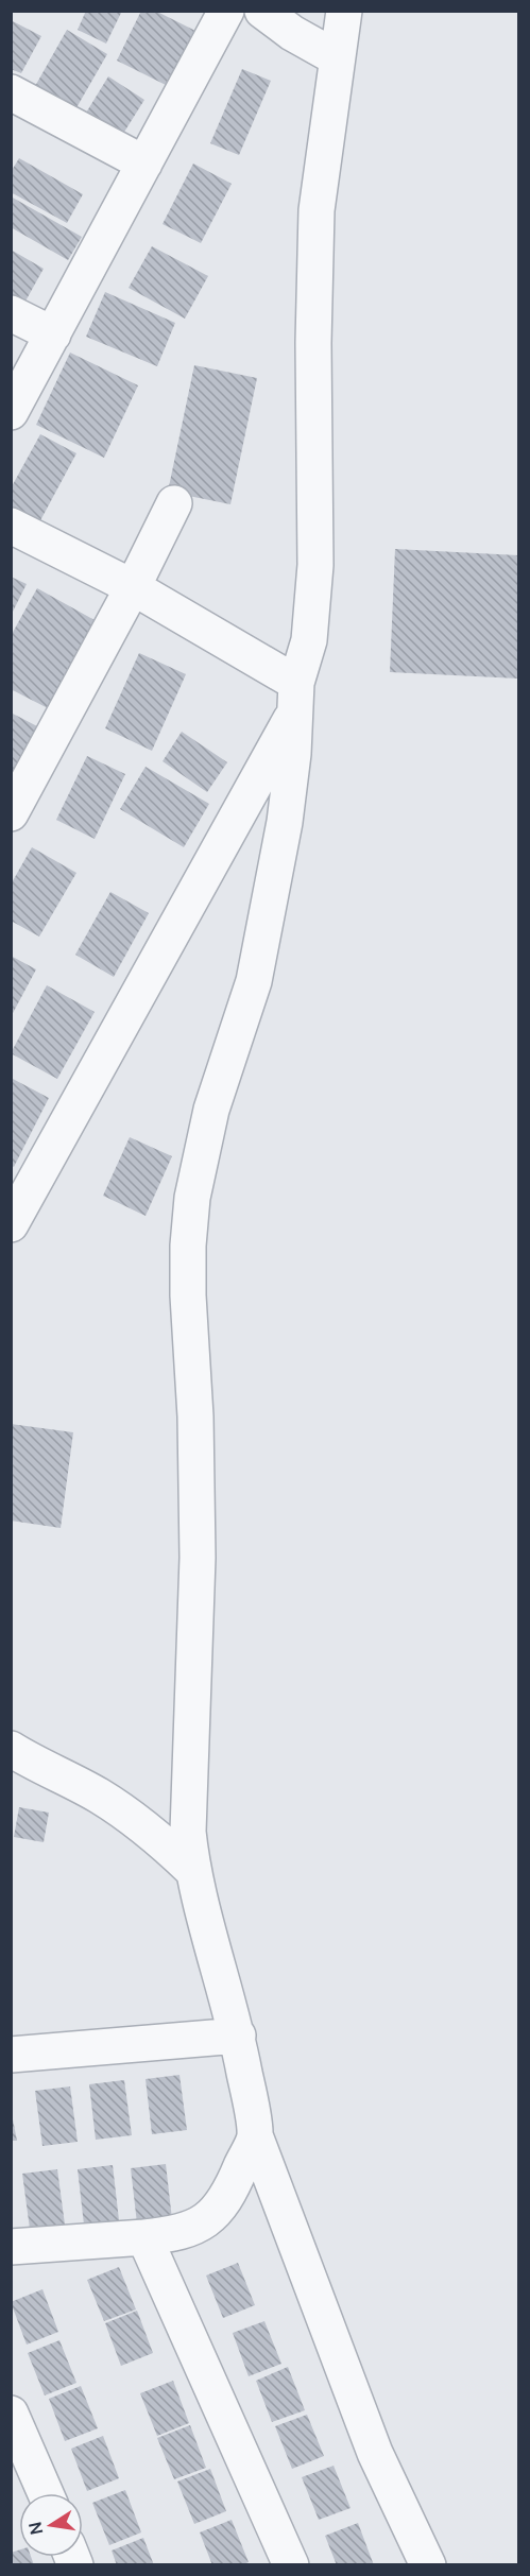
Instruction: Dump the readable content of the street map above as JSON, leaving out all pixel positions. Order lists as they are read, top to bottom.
{
  "north": "left"
}
